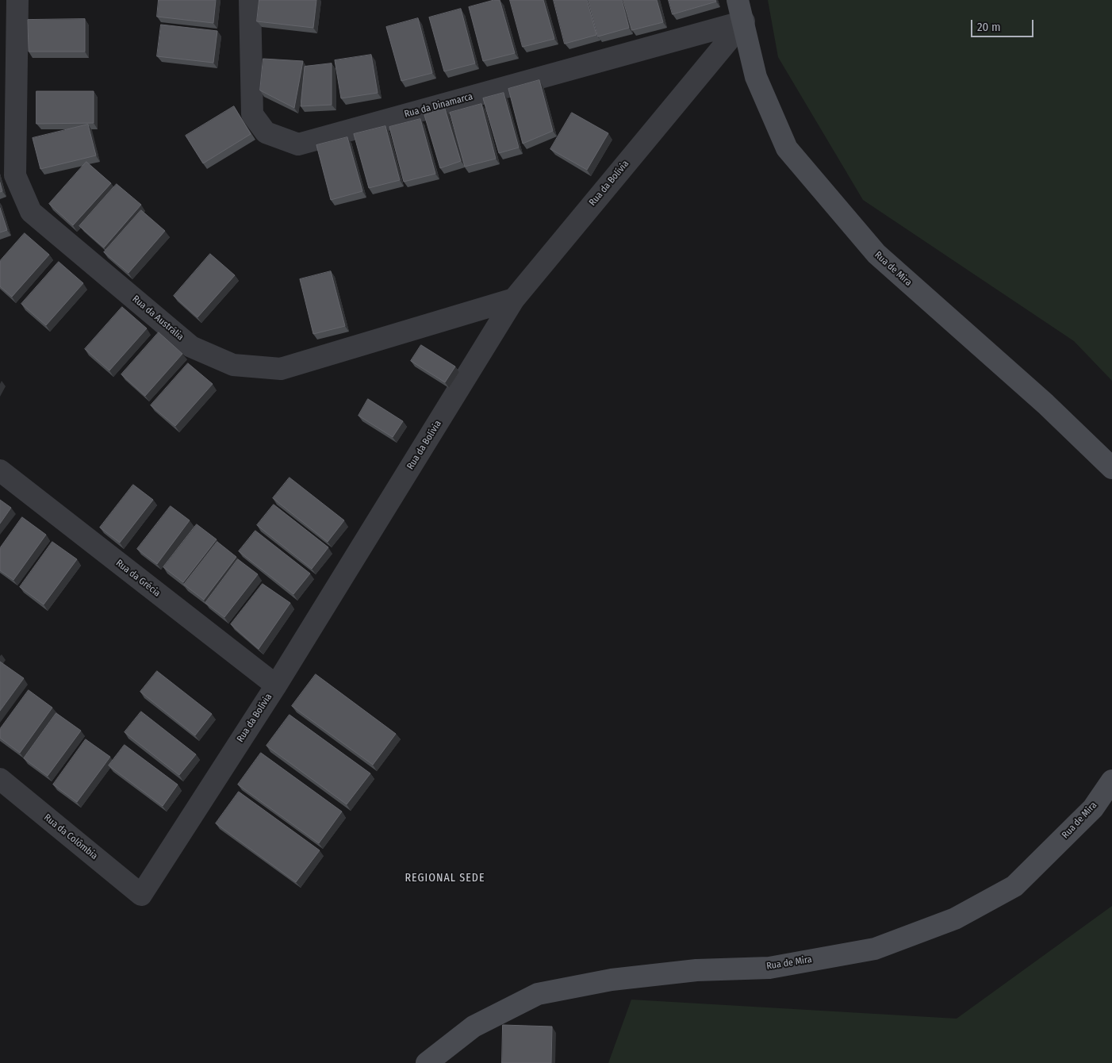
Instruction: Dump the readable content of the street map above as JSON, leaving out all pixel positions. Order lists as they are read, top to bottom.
{
  "streets": {
    "street": [
      "Rua da Dinamarca",
      "Rua da Bolívia",
      "Rua de Mira",
      "Rua da Austrália",
      "Rua da Grécia",
      "Rua da Colômbia"
    ]
  },
  "crossings": [
    ["Rua da Dinamarca", "Rua da Bolívia"],
    ["Rua da Dinamarca", "Rua de Mira"],
    ["Rua da Bolívia", "Rua de Mira"],
    ["Rua da Bolívia", "Rua da Austrália"],
    ["Rua da Bolívia", "Rua da Grécia"],
    ["Rua da Bolívia", "Rua da Colômbia"]
  ],
  "districts": ["REGIONAL SEDE"],
  "scale_bar": "20 m"
}
